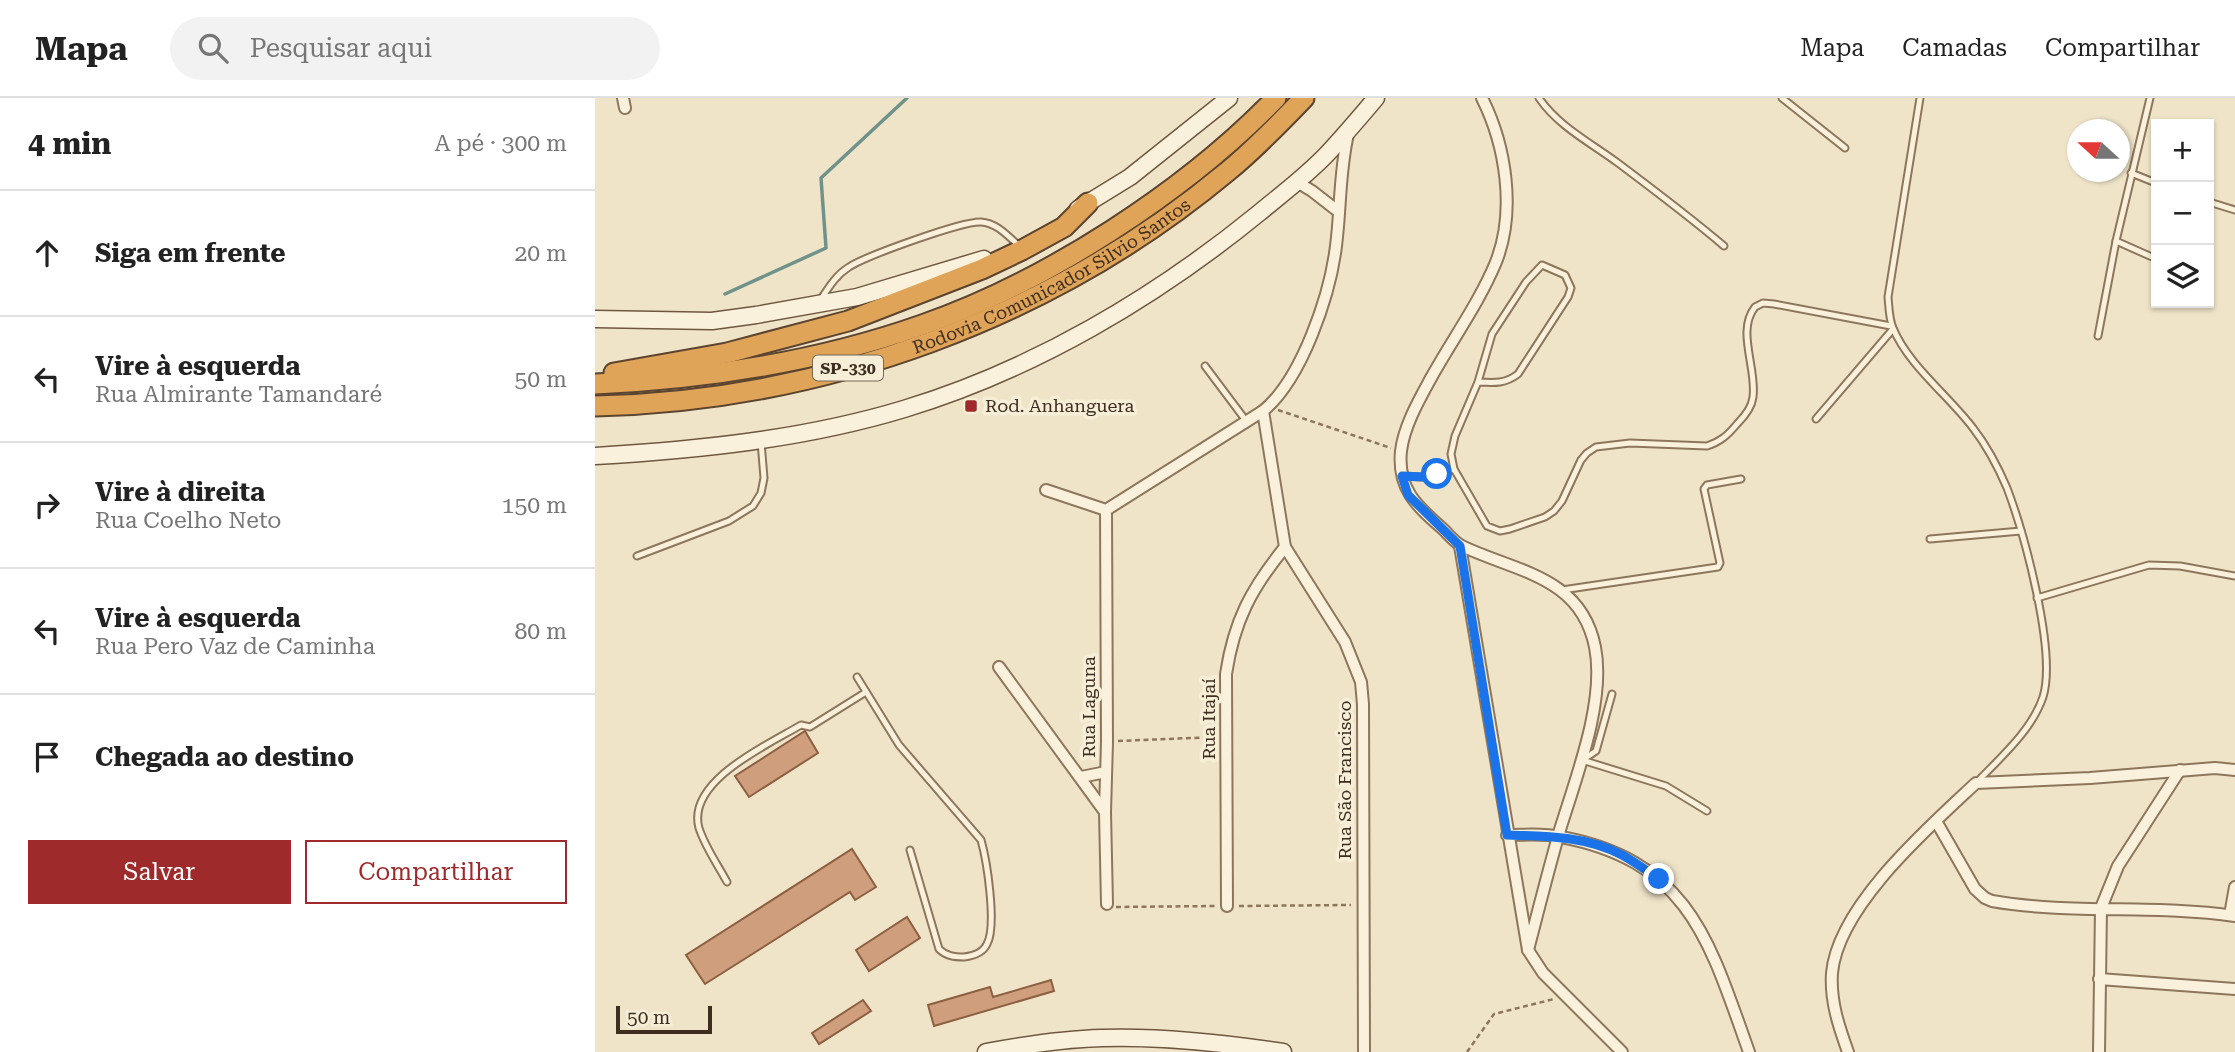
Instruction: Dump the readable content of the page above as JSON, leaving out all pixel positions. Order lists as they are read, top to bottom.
{
  "streets": {
    "highway": ["Rodovia Comunicador Silvio Santos", "SP-330"],
    "street": ["Rua Laguna", "Rua Itajaí", "Rua São Francisco"]
  },
  "crossings": [
    ["Rua Itajaí", "Rua São Francisco"]
  ],
  "places": {
    "transit": ["Rod. Anhanguera"]
  },
  "scale_bar": "50 m",
  "north": "left",
  "page": {
    "header": "Mapa",
    "search": "Pesquisar aqui",
    "nav": ["Mapa", "Camadas", "Compartilhar"],
    "heading": ["4 min", "A pé · 300 m"],
    "map_buttons": ["+", "−"],
    "list": [
      ["Siga em frente", "20 m"],
      ["Vire à esquerda", "Rua Almirante Tamandaré", "50 m"],
      ["Vire à direita", "Rua Coelho Neto", "150 m"],
      ["Vire à esquerda", "Rua Pero Vaz de Caminha", "80 m"],
      "Chegada ao destino"
    ],
    "buttons": ["Salvar", "Compartilhar"],
    "scale": "50 m"
  }
}
